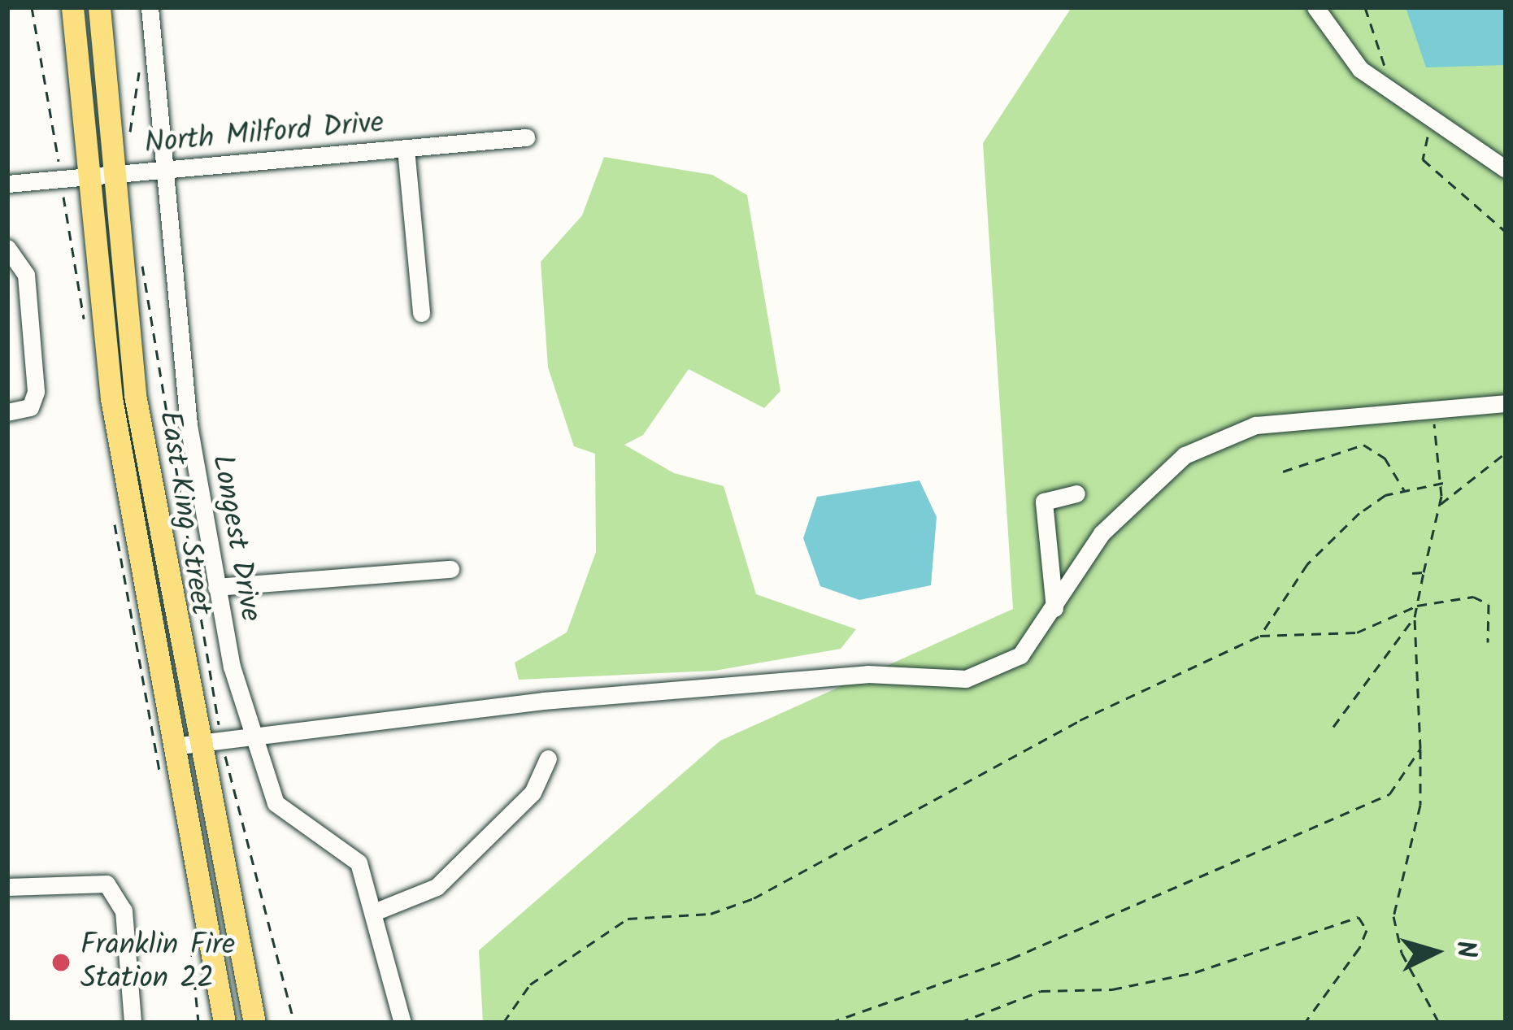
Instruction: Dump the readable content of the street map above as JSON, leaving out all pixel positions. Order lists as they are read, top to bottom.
{
  "streets": {
    "main road": ["East King Street"],
    "street": ["North Milford Drive", "Longest Drive"]
  },
  "crossings": [
    ["North Milford Drive", "East King Street"],
    ["North Milford Drive", "Longest Drive"]
  ],
  "places": ["Franklin Fire Station 22"],
  "north": "right"
}
